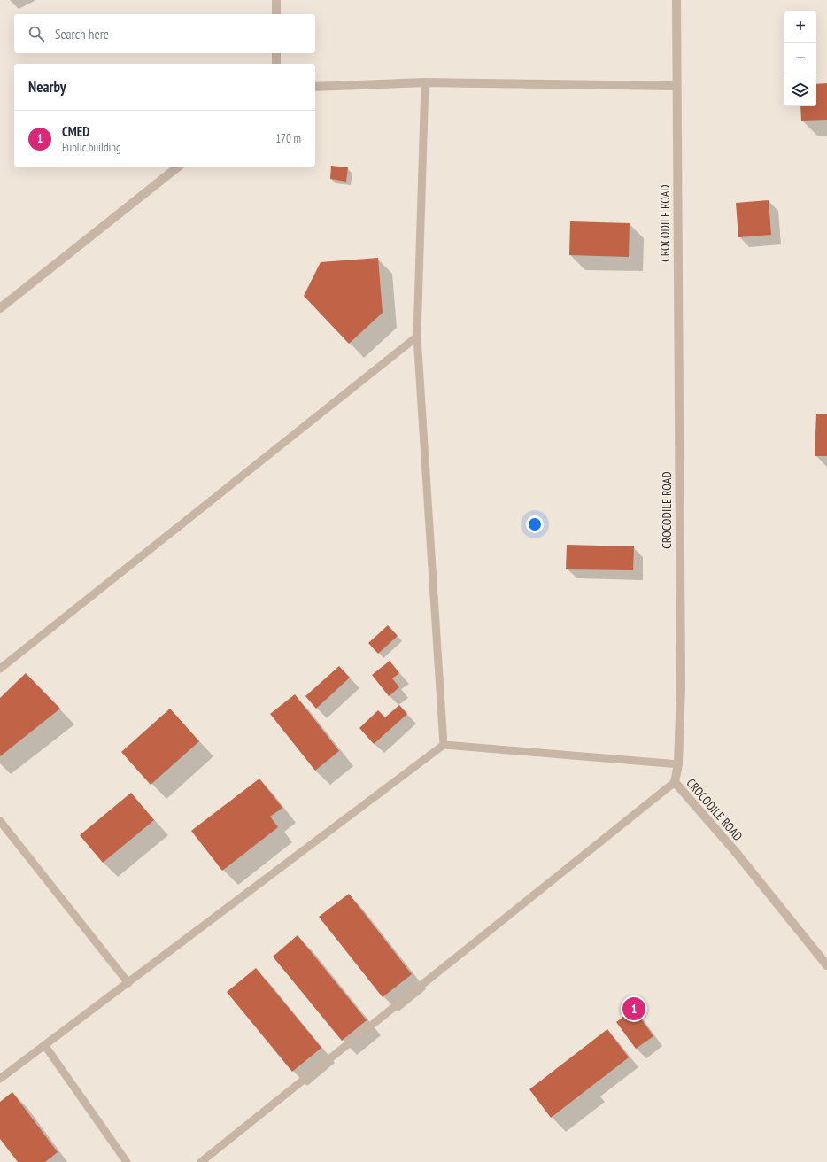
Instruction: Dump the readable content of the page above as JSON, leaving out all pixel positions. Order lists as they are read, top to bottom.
{
  "streets": {
    "street": ["CROCODILE ROAD"]
  },
  "page": {
    "map_buttons": ["+", "−"],
    "search": "Search here",
    "heading": "Nearby",
    "list": [
      {
        "mark": "1",
        "name": "CMED",
        "note": "Public building",
        "value": "170 m"
      }
    ],
    "pins": "1"
  }
}
